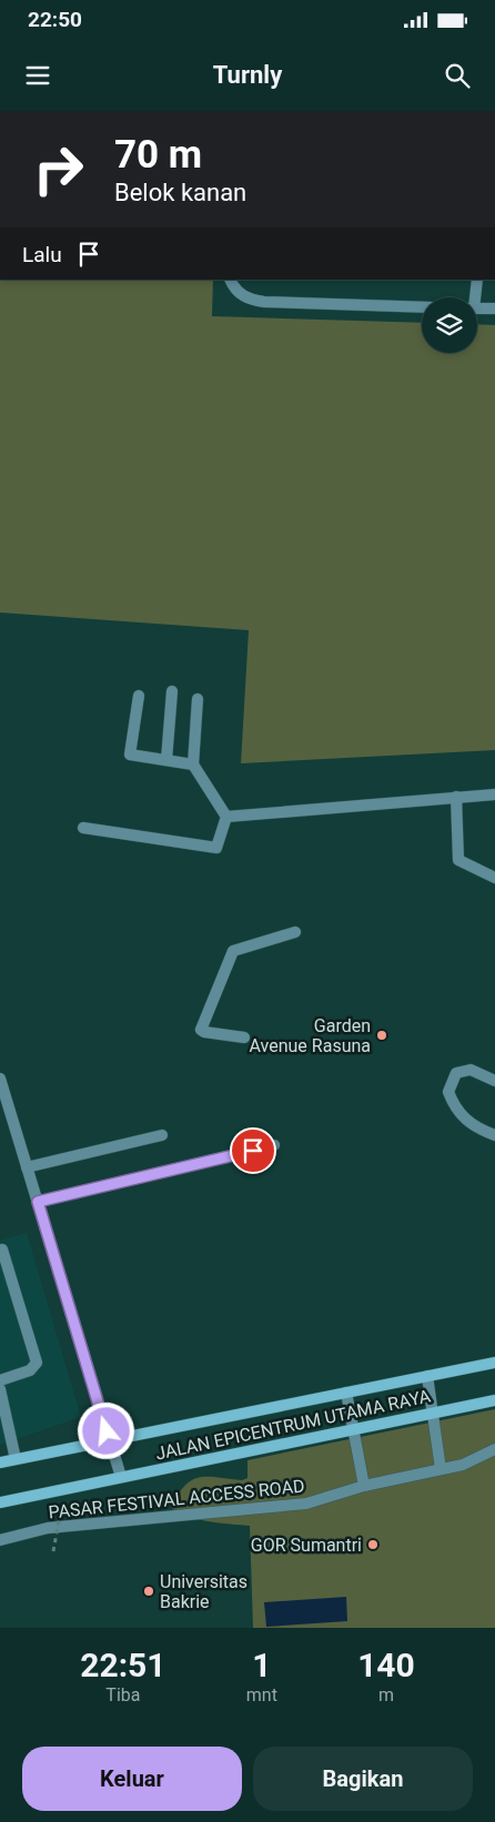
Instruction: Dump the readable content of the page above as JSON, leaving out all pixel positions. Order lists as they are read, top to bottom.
{
  "streets": {
    "main road": ["JALAN EPICENTRUM UTAMA RAYA"],
    "lane": ["PASAR FESTIVAL ACCESS ROAD"]
  },
  "places": ["Garden Avenue Rasuna", "GOR Sumantri", "Universitas Bakrie"],
  "page": {
    "status": "22:50",
    "header": "Turnly",
    "turn": ["70 m", "Belok kanan"],
    "then": "Lalu",
    "eta": [
      "22:51",
      "Tiba",
      "1",
      "mnt",
      "140",
      "m"
    ],
    "buttons": ["Keluar", "Bagikan"]
  }
}
